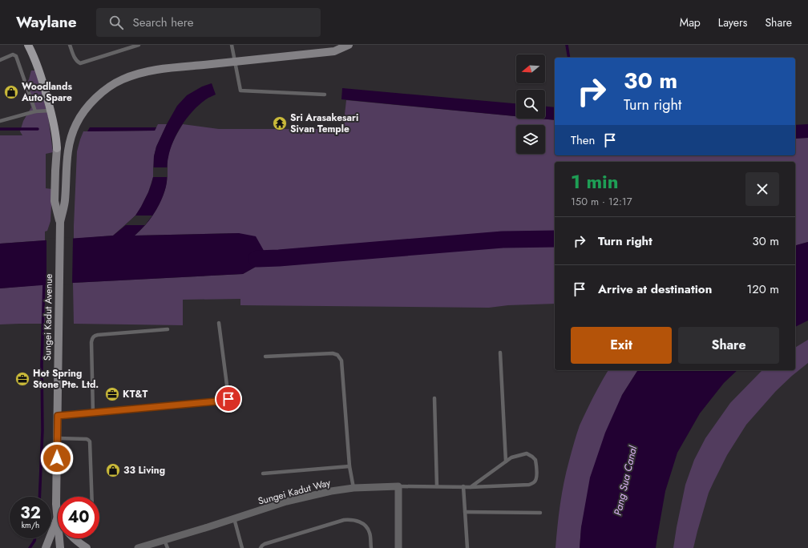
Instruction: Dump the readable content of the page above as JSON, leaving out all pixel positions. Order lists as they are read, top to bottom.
{
  "streets": {
    "street": ["Sungei Kadut Avenue", "Sungei Kadut Way"]
  },
  "water": ["Pang Sua Canal"],
  "places": {
    "shop": ["Woodlands Auto Spare", "33 Living"],
    "temple": ["Sri Arasakesari Sivan Temple"],
    "office": ["Hot Spring Stone Pte. Ltd.", "KT&T"]
  },
  "north": "left",
  "page": {
    "header": "Waylane",
    "search": "Search here",
    "nav": ["Map", "Layers", "Share"],
    "turn": ["30 m", "Turn right"],
    "then": "Then",
    "heading": ["1 min", "150 m · 12:17"],
    "list": [
      {
        "name": "Turn right",
        "value": "30 m"
      },
      {
        "name": "Arrive at destination",
        "value": "120 m"
      }
    ],
    "buttons": ["Exit", "Share"],
    "speed": "32 km/h",
    "limit": "40"
  }
}
